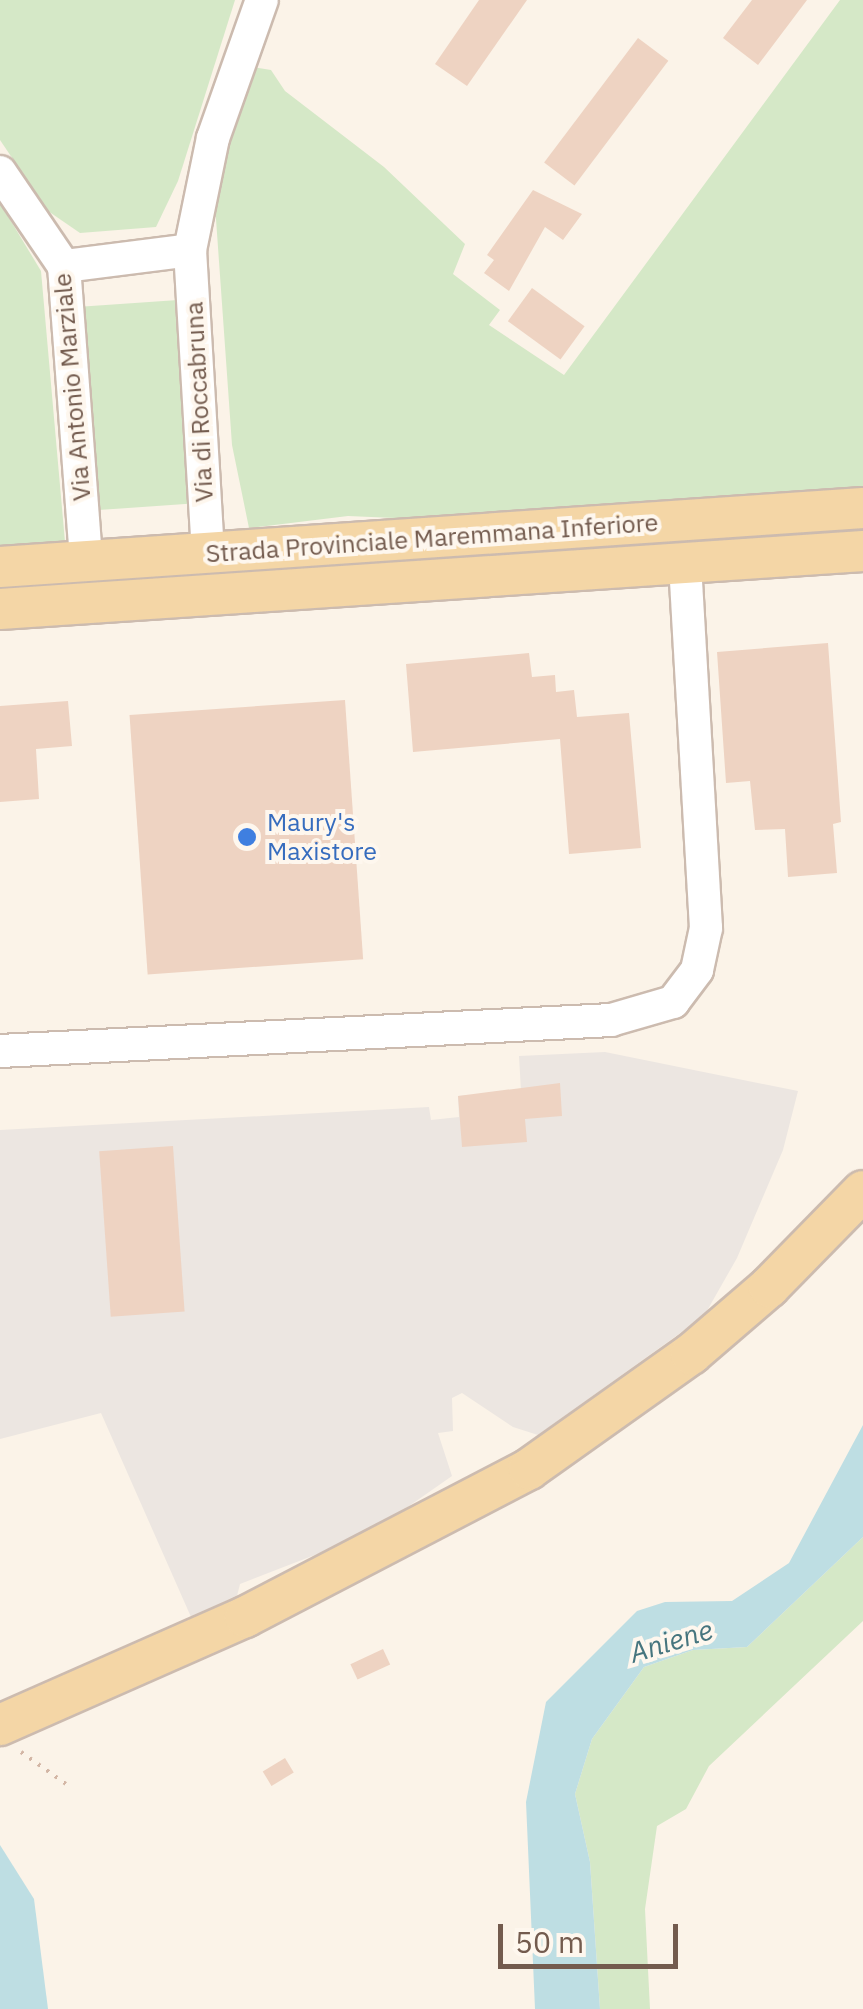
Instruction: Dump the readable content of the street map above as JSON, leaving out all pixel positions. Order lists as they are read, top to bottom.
{
  "streets": {
    "main road": ["Strada Provinciale Maremmana Inferiore"],
    "street": ["Via Antonio Marziale", "Via di Roccabruna"]
  },
  "crossings": [
    ["Via Antonio Marziale", "Strada Provinciale Maremmana Inferiore"],
    ["Via di Roccabruna", "Strada Provinciale Maremmana Inferiore"]
  ],
  "water": ["Aniene"],
  "places": ["Maury's Maxistore"],
  "scale_bar": "50 m"
}
